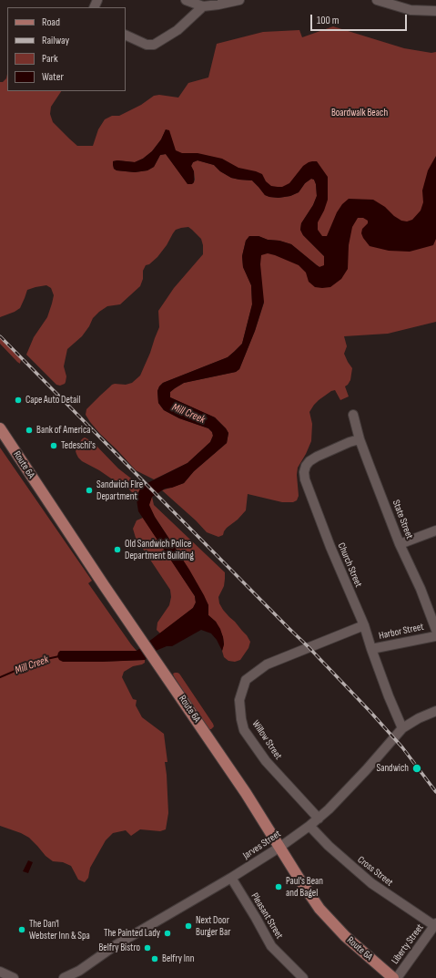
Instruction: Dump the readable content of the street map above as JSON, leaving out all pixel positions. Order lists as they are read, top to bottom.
{
  "streets": {
    "main road": ["Route 6A"],
    "street": [
      "State Street",
      "Church Street",
      "Harbor Street",
      "Willow Street",
      "Jarves Street",
      "Cross Street",
      "Pleasant Street",
      "Liberty Street"
    ]
  },
  "crossings": [
    ["Route 6A", "Jarves Street"],
    ["State Street", "Church Street"],
    ["Church Street", "Harbor Street"],
    ["Church Street", "Willow Street"],
    ["Church Street", "Jarves Street"],
    ["Willow Street", "Jarves Street"],
    ["Jarves Street", "Cross Street"],
    ["Jarves Street", "Pleasant Street"],
    ["Cross Street", "Liberty Street"]
  ],
  "water": ["Mill Creek"],
  "parks": ["Boardwalk Beach"],
  "places": [
    "Cape Auto Detail",
    "Bank of America",
    "Tedeschi's",
    "Sandwich FIre Department",
    "Old Sandwich Police Department Building",
    "Sandwich",
    "Paul's Bean and Bagel",
    "Next Door Burger Bar",
    "The Dan'l Webster Inn & Spa",
    "The Painted Lady",
    "Belfry Bistro",
    "Belfry Inn"
  ],
  "legend": [
    "Road",
    "Railway",
    "Park",
    "Water"
  ],
  "scale_bar": "100 m"
}
